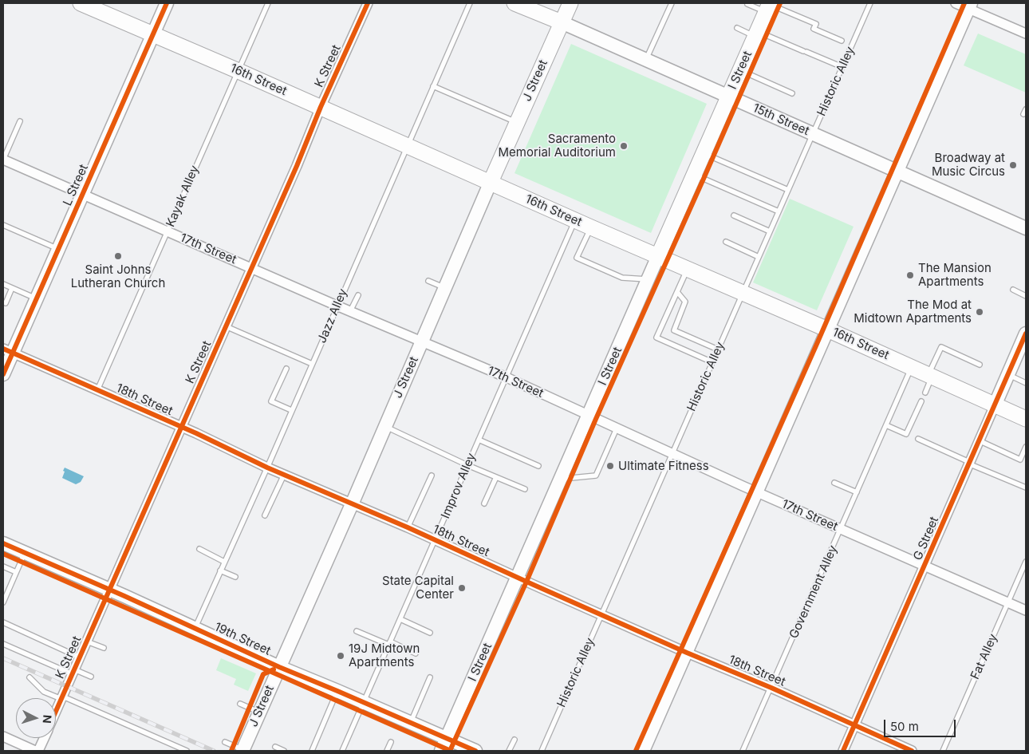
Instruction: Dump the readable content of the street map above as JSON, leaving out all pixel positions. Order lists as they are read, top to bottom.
{
  "streets": {
    "main road": [
      "I Street",
      "16th Street",
      "J Street",
      "15th Street",
      "L Street",
      "G Street",
      "19th Street"
    ],
    "street": ["K Street", "17th Street", "18th Street"],
    "lane": [
      "Historic Alley",
      "Kayak Alley",
      "Jazz Alley",
      "Improv Alley",
      "Government Alley",
      "Fat Alley"
    ]
  },
  "crossings": [
    ["K Street", "16th Street"],
    ["K Street", "17th Street"],
    ["K Street", "18th Street"],
    ["K Street", "19th Street"],
    ["I Street", "16th Street"],
    ["I Street", "15th Street"],
    ["I Street", "17th Street"],
    ["I Street", "18th Street"],
    ["I Street", "19th Street"],
    ["16th Street", "J Street"],
    ["16th Street", "Historic Alley"],
    ["16th Street", "L Street"],
    ["16th Street", "Kayak Alley"],
    ["16th Street", "Jazz Alley"],
    ["16th Street", "Improv Alley"],
    ["16th Street", "G Street"],
    ["16th Street", "Government Alley"],
    ["J Street", "15th Street"],
    ["J Street", "17th Street"],
    ["J Street", "18th Street"],
    ["J Street", "19th Street"],
    ["Historic Alley", "15th Street"],
    ["Historic Alley", "17th Street"],
    ["Historic Alley", "18th Street"],
    ["L Street", "17th Street"],
    ["L Street", "18th Street"],
    ["Kayak Alley", "17th Street"],
    ["Kayak Alley", "18th Street"],
    ["17th Street", "Jazz Alley"],
    ["17th Street", "Improv Alley"],
    ["17th Street", "G Street"],
    ["17th Street", "Government Alley"],
    ["17th Street", "Fat Alley"],
    ["Jazz Alley", "18th Street"],
    ["Jazz Alley", "19th Street"],
    ["18th Street", "Improv Alley"],
    ["18th Street", "G Street"],
    ["18th Street", "Government Alley"],
    ["Improv Alley", "19th Street"]
  ],
  "places": [
    "Sacramento Memorial Auditorium",
    "Broadway at Music Circus",
    "Saint Johns Lutheran Church",
    "The Mansion Apartments",
    "The Mod at Midtown Apartments",
    "Ultimate Fitness",
    "State Capital Center",
    "19J Midtown Apartments"
  ],
  "scale_bar": "50 m",
  "north": "right"
}
